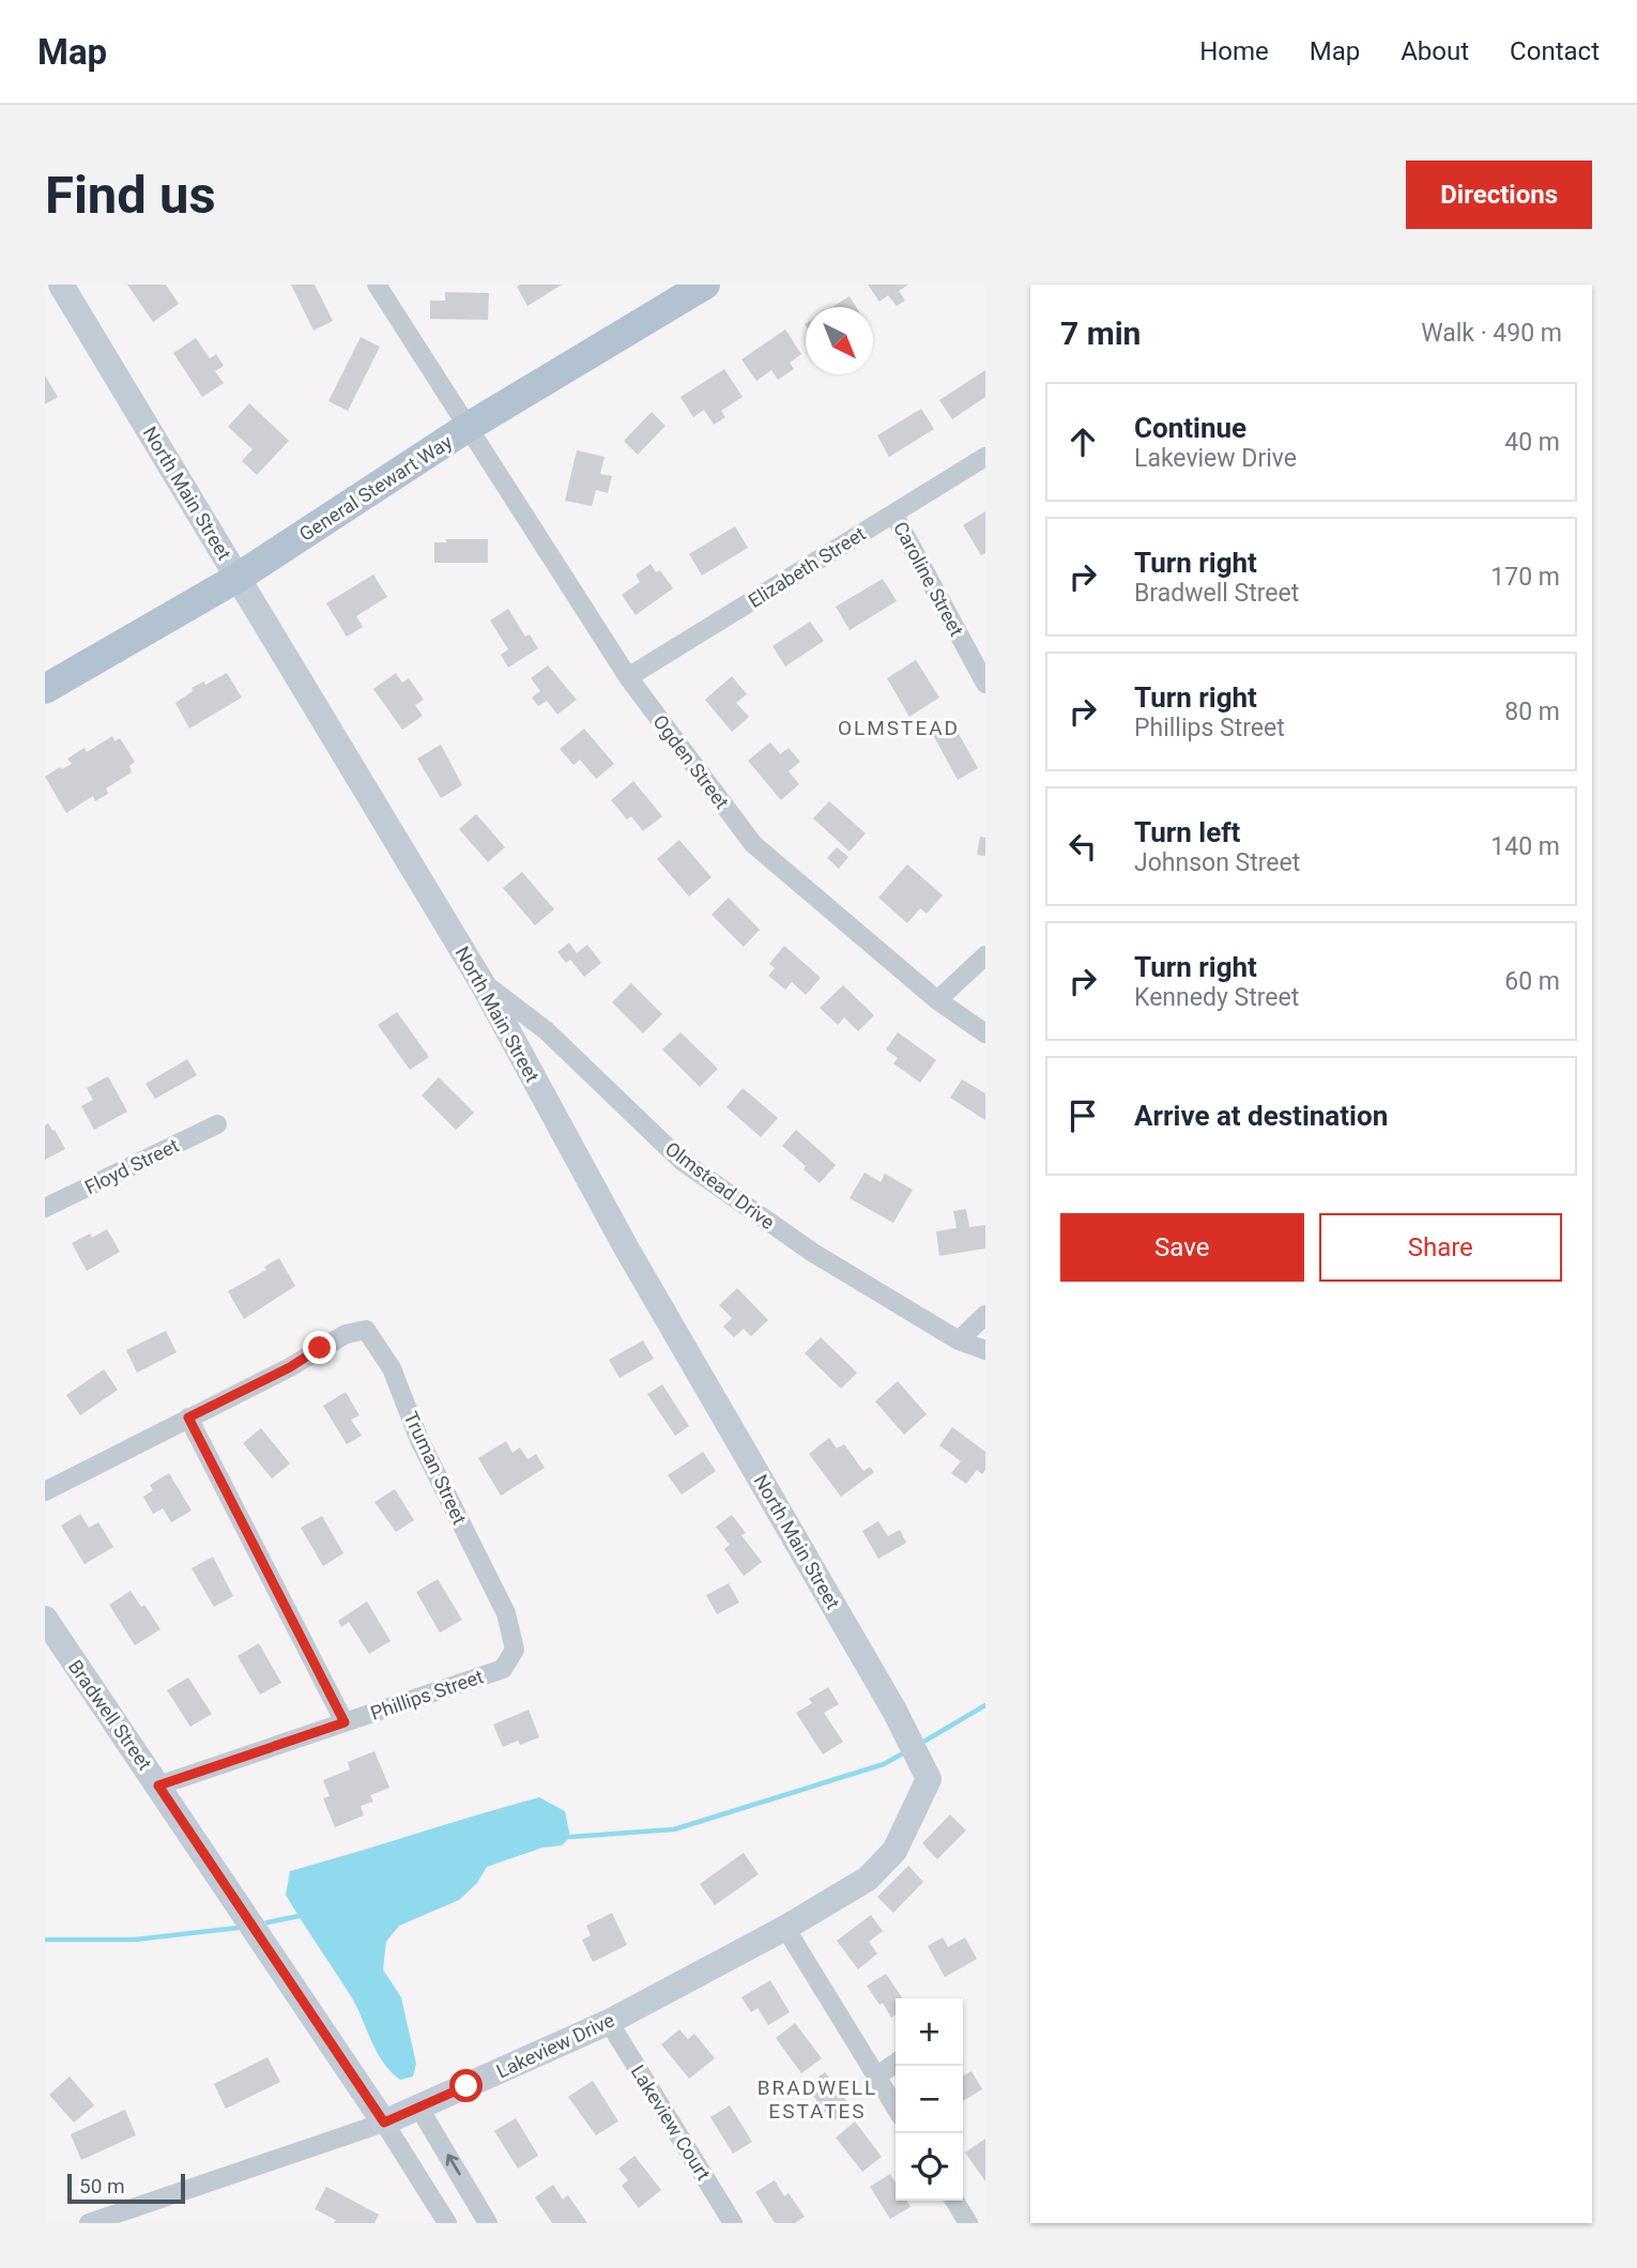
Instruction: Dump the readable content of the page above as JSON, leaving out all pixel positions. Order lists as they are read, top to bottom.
{
  "streets": {
    "main road": ["General Stewart Way"],
    "street": [
      "North Main Street",
      "Elizabeth Street",
      "Caroline Street",
      "Ogden Street",
      "Floyd Street",
      "Olmstead Drive",
      "Truman Street",
      "Phillips Street",
      "Bradwell Street",
      "Lakeview Drive",
      "Lakeview Court"
    ]
  },
  "crossings": [
    ["General Stewart Way", "North Main Street"],
    ["General Stewart Way", "Ogden Street"],
    ["North Main Street", "Olmstead Drive"],
    ["North Main Street", "Lakeview Drive"],
    ["Elizabeth Street", "Caroline Street"],
    ["Elizabeth Street", "Ogden Street"],
    ["Truman Street", "Phillips Street"],
    ["Phillips Street", "Bradwell Street"],
    ["Bradwell Street", "Lakeview Drive"],
    ["Lakeview Drive", "Lakeview Court"]
  ],
  "districts": ["OLMSTEAD", "BRADWELL ESTATES"],
  "scale_bar": "50 m",
  "north": "bottom right",
  "page": {
    "header": "Map",
    "nav": [
      "Home",
      "Map",
      "About",
      "Contact"
    ],
    "buttons": [
      "Directions",
      ["Save", "Share"]
    ],
    "title": "Find us",
    "heading": ["7 min", "Walk · 490 m"],
    "list": [
      ["Continue", "Lakeview Drive", "40 m"],
      ["Turn right", "Bradwell Street", "170 m"],
      ["Turn right", "Phillips Street", "80 m"],
      ["Turn left", "Johnson Street", "140 m"],
      ["Turn right", "Kennedy Street", "60 m"],
      "Arrive at destination"
    ],
    "map_buttons": ["+", "−"],
    "scale": "50 m"
  }
}
